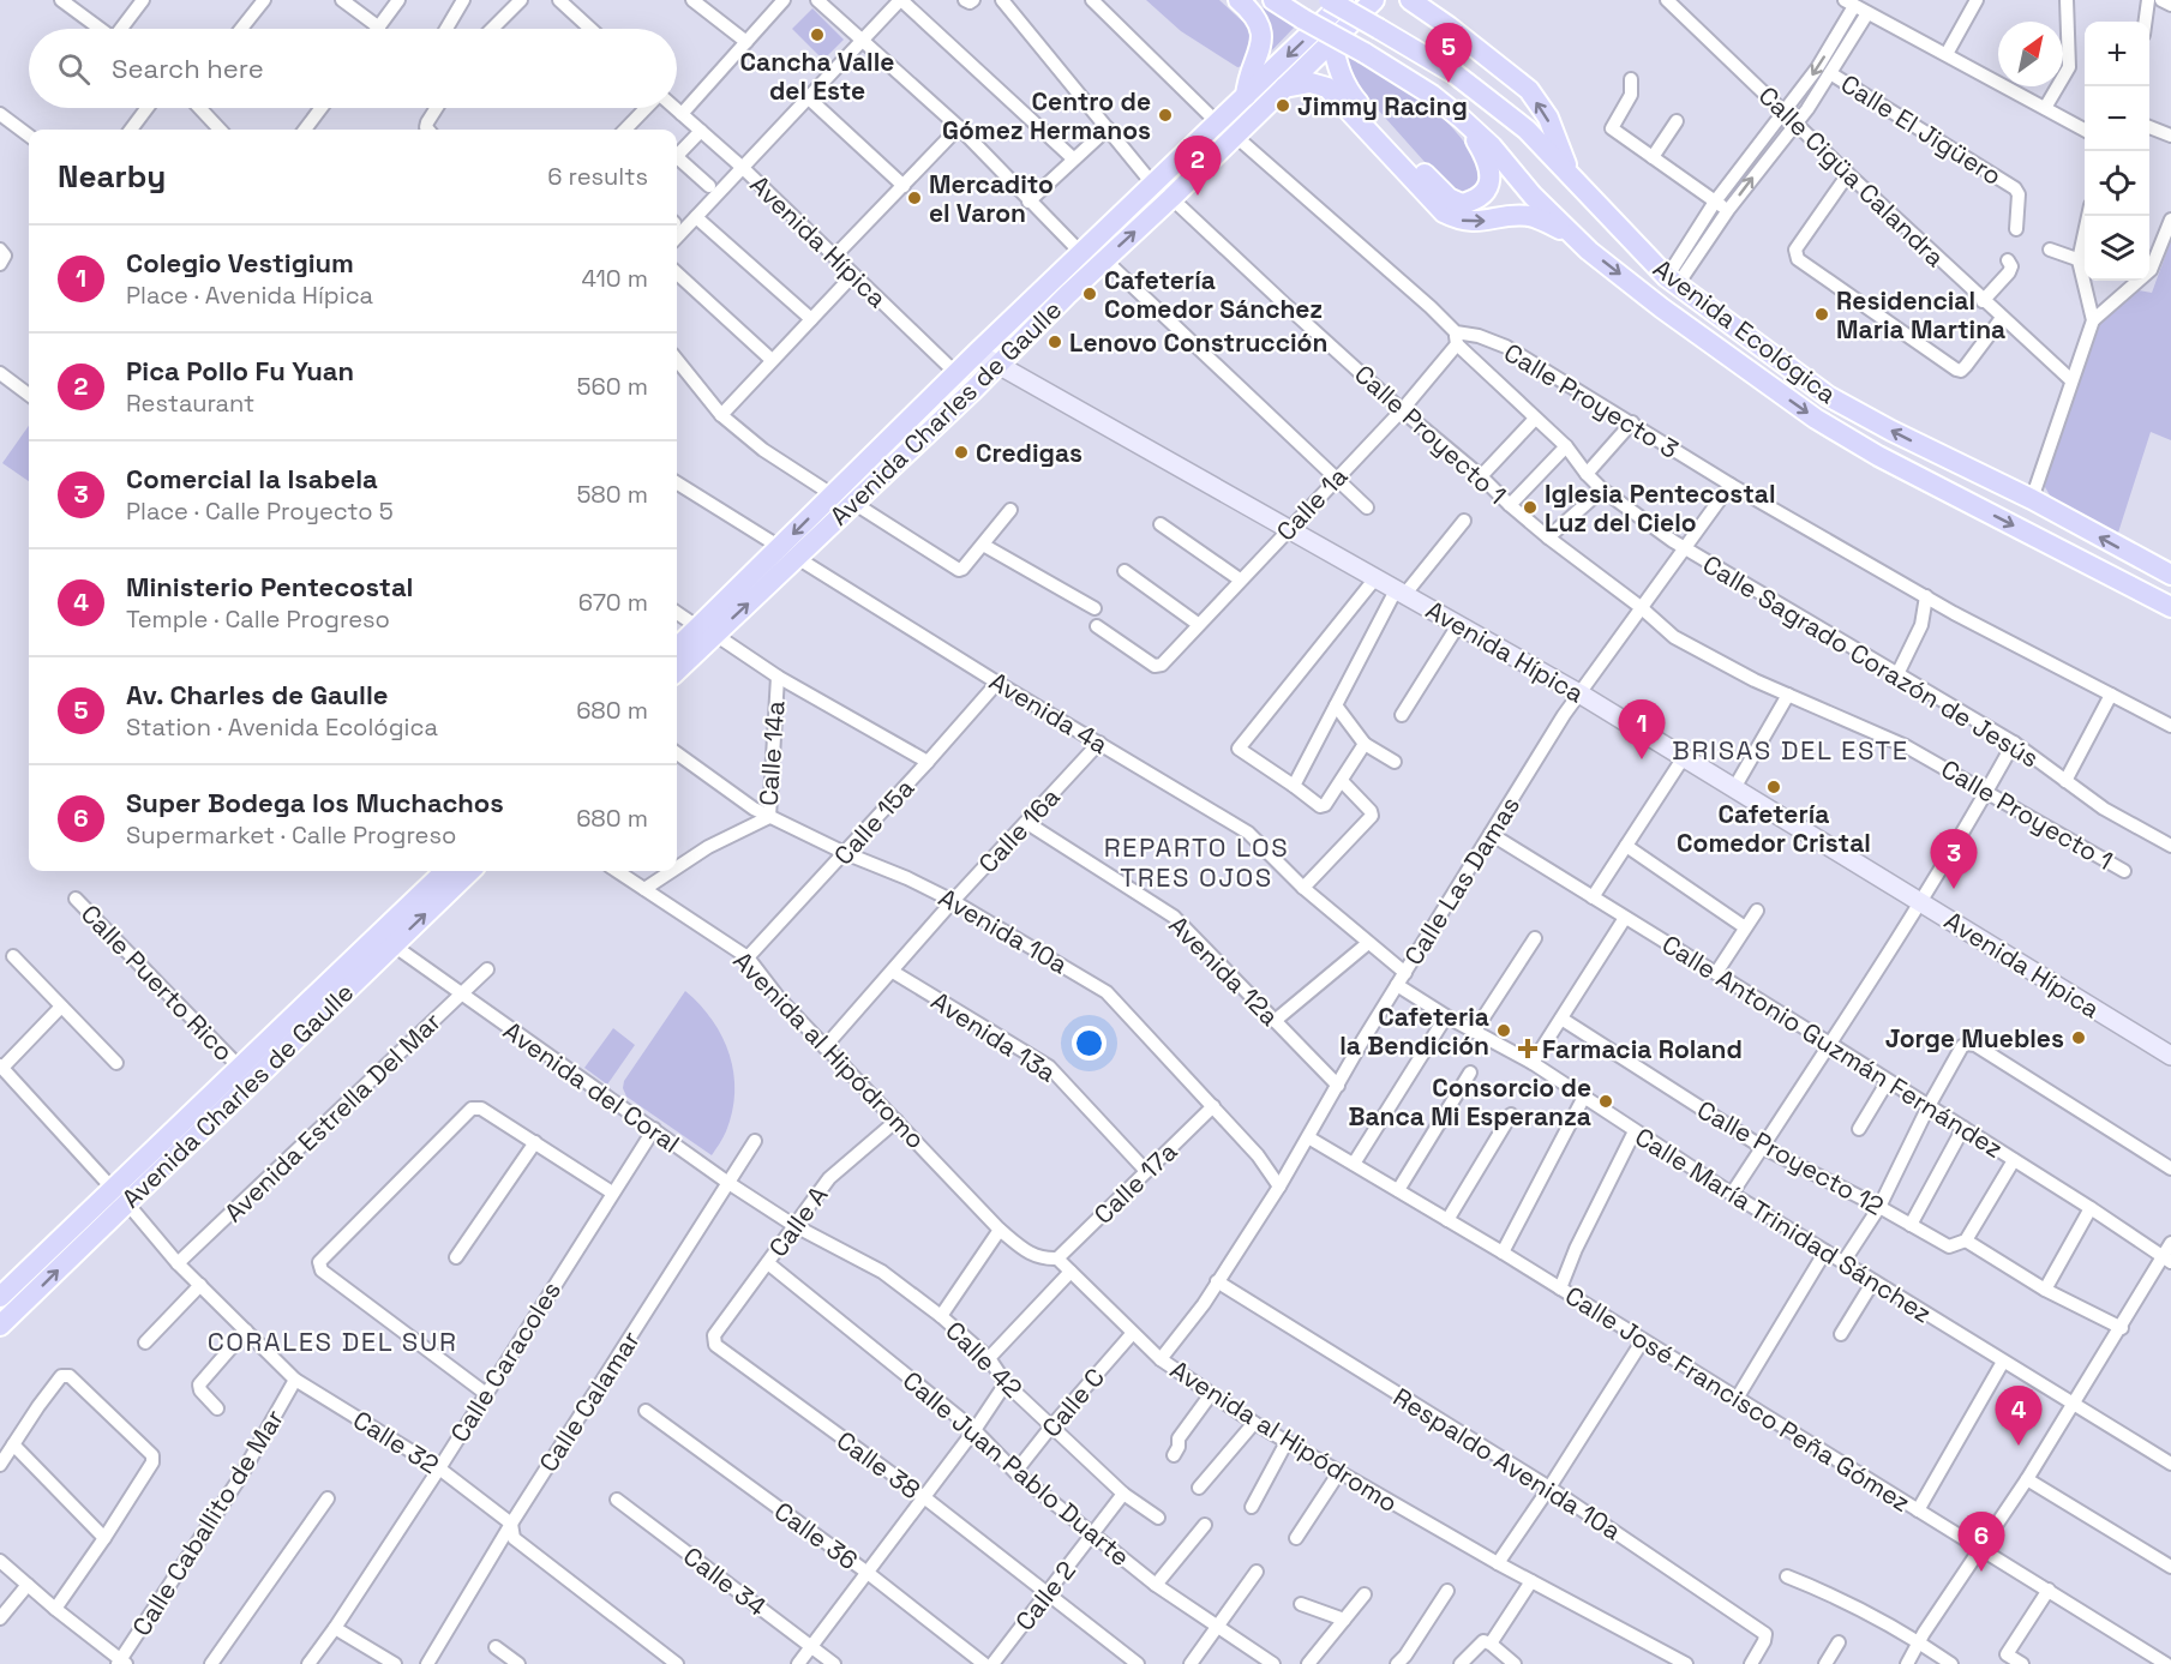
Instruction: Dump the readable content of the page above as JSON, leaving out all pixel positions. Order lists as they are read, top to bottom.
{
  "streets": {
    "main road": ["Avenida Ecológica", "Avenida Charles de Gaulle"],
    "street": [
      "Calle El Jigüero",
      "Calle Cigüa Calandra",
      "Avenida Hípica",
      "Calle Proyecto 3",
      "Calle Proyecto 1",
      "Calle 1a",
      "Calle Sagrado Corazón de Jesús",
      "Avenida 4a",
      "Calle 14a",
      "Calle 15a",
      "Calle 16a",
      "Calle Las Damas",
      "Avenida 10a",
      "Avenida 12a",
      "Calle Puerto Rico",
      "Avenida 13a",
      "Calle Antonio Guzmán Fernández",
      "Avenida al Hipódromo",
      "Avenida del Coral",
      "Avenida Estrella Del Mar",
      "Calle Proyecto 12",
      "Calle 17a",
      "Calle A",
      "Calle María Trinidad Sánchez",
      "Calle 42",
      "Calle Caracoles",
      "Calle José Francisco Peña Gómez",
      "Calle Calamar",
      "Calle C",
      "Calle 32",
      "Respaldo Avenida 10a",
      "Calle 38",
      "Calle Juan Pablo Duarte",
      "Calle Caballito de Mar",
      "Calle 36",
      "Calle 34",
      "Calle 2"
    ]
  },
  "crossings": [
    ["Avenida Hípica", "Avenida Charles de Gaulle"],
    ["Avenida Hípica", "Calle 1a"],
    ["Avenida Hípica", "Calle Las Damas"],
    ["Calle Proyecto 3", "Calle 1a"],
    ["Calle Proyecto 3", "Calle Sagrado Corazón de Jesús"],
    ["Calle Proyecto 3", "Calle Las Damas"],
    ["Avenida Charles de Gaulle", "Calle Proyecto 1"],
    ["Avenida Charles de Gaulle", "Avenida 4a"],
    ["Avenida Charles de Gaulle", "Calle Puerto Rico"],
    ["Avenida Charles de Gaulle", "Avenida del Coral"],
    ["Avenida Charles de Gaulle", "Calle 32"],
    ["Calle Proyecto 1", "Calle 1a"],
    ["Calle Proyecto 1", "Calle Las Damas"],
    ["Calle 1a", "Calle Sagrado Corazón de Jesús"],
    ["Calle Sagrado Corazón de Jesús", "Calle Las Damas"],
    ["Avenida 4a", "Calle 15a"],
    ["Avenida 4a", "Calle 16a"],
    ["Avenida 4a", "Calle Las Damas"],
    ["Calle 14a", "Avenida 10a"],
    ["Calle 14a", "Avenida al Hipódromo"],
    ["Calle 15a", "Avenida 10a"],
    ["Calle 15a", "Avenida al Hipódromo"],
    ["Calle 16a", "Avenida 10a"],
    ["Calle 16a", "Avenida 12a"],
    ["Calle 16a", "Avenida 13a"],
    ["Calle 16a", "Avenida al Hipódromo"],
    ["Calle Las Damas", "Avenida 10a"],
    ["Calle Las Damas", "Avenida 12a"],
    ["Calle Las Damas", "Calle Antonio Guzmán Fernández"],
    ["Calle Las Damas", "Avenida al Hipódromo"],
    ["Calle Las Damas", "Calle María Trinidad Sánchez"],
    ["Calle Las Damas", "Calle José Francisco Peña Gómez"],
    ["Calle Las Damas", "Respaldo Avenida 10a"],
    ["Avenida 10a", "Calle 17a"],
    ["Avenida 13a", "Calle 17a"],
    ["Avenida al Hipódromo", "Calle 17a"],
    ["Avenida al Hipódromo", "Calle A"],
    ["Avenida al Hipódromo", "Calle C"],
    ["Avenida del Coral", "Avenida Estrella Del Mar"],
    ["Avenida del Coral", "Calle A"],
    ["Avenida del Coral", "Calle 42"],
    ["Avenida del Coral", "Calle Caracoles"],
    ["Avenida del Coral", "Calle Calamar"],
    ["Avenida Estrella Del Mar", "Calle 32"],
    ["Calle A", "Calle 42"],
    ["Calle A", "Calle 38"],
    ["Calle A", "Calle Juan Pablo Duarte"],
    ["Calle 42", "Calle C"],
    ["Calle 42", "Calle 2"],
    ["Calle Caracoles", "Calle 32"],
    ["Calle Calamar", "Calle 32"],
    ["Calle C", "Calle Juan Pablo Duarte"],
    ["Calle 32", "Calle Caballito de Mar"],
    ["Calle 38", "Calle 2"],
    ["Calle Juan Pablo Duarte", "Calle 2"]
  ],
  "districts": ["BRISAS DEL ESTE", "REPARTO LOS TRES OJOS", "CORALES DEL SUR"],
  "places": {
    "other": [
      "Cancha Valle del Este",
      "Jimmy Racing",
      "Centro de Gómez Hermanos",
      "Mercadito el Varon",
      "Cafetería Comedor Sánchez",
      "Residencial Maria Martina",
      "Lenovo Construcción",
      "Credigas",
      "Iglesia Pentecostal Luz del Cielo",
      "Cafetería Comedor Cristal",
      "Cafeteria la Bendición",
      "Jorge Muebles",
      "Consorcio de Banca Mi Esperanza"
    ],
    "health": ["Farmacia Roland"]
  },
  "north": "top right",
  "page": {
    "map_buttons": ["+", "−"],
    "pins": [
      "5",
      "2",
      "1",
      "3",
      "4",
      "6"
    ],
    "search": "Search here",
    "heading": ["Nearby", "6 results"],
    "list": [
      {
        "mark": "1",
        "name": "Colegio Vestigium",
        "note": "Place · Avenida Hípica",
        "value": "410 m"
      },
      {
        "mark": "2",
        "name": "Pica Pollo Fu Yuan",
        "note": "Restaurant",
        "value": "560 m"
      },
      {
        "mark": "3",
        "name": "Comercial la Isabela",
        "note": "Place · Calle Proyecto 5",
        "value": "580 m"
      },
      {
        "mark": "4",
        "name": "Ministerio Pentecostal",
        "note": "Temple · Calle Progreso",
        "value": "670 m"
      },
      {
        "mark": "5",
        "name": "Av. Charles de Gaulle",
        "note": "Station · Avenida Ecológica",
        "value": "680 m"
      },
      {
        "mark": "6",
        "name": "Super Bodega los Muchachos",
        "note": "Supermarket · Calle Progreso",
        "value": "680 m"
      }
    ]
  }
}
